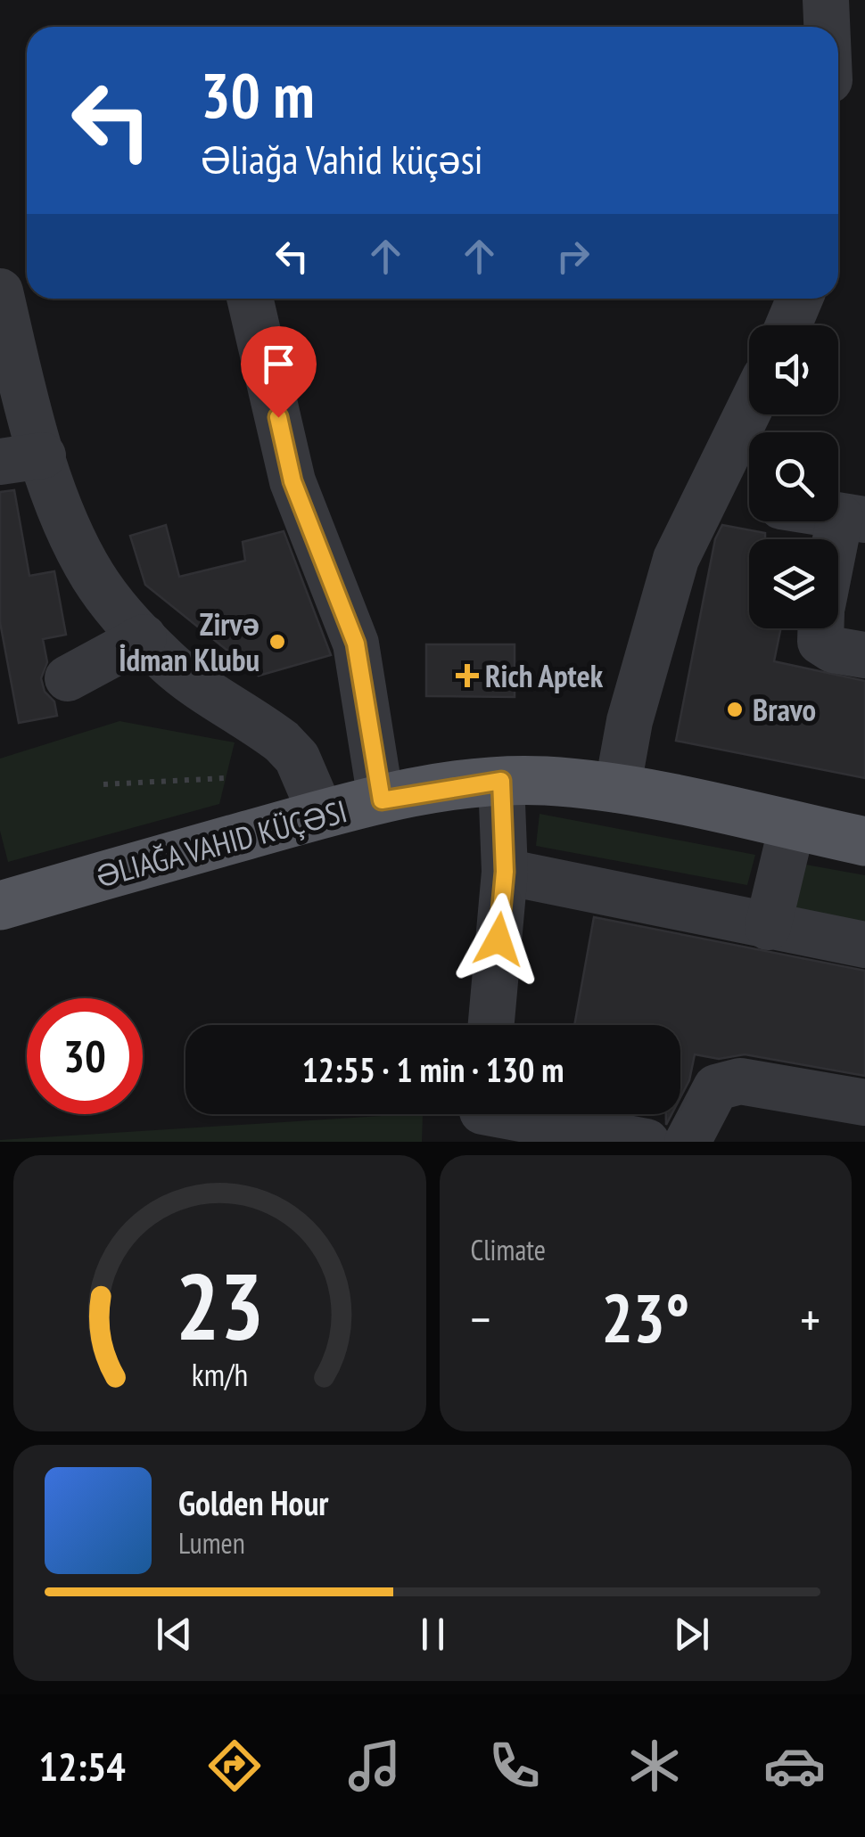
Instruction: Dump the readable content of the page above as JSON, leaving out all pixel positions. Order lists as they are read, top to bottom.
{
  "streets": {
    "main road": ["ƏLIAĞA VAHID KÜÇƏSI"]
  },
  "places": {
    "other": ["Zirvə İdman Klubu", "Bravo"],
    "health": ["Rich Aptek"]
  },
  "page": {
    "turn": ["30 m", "Əliağa Vahid küçəsi"],
    "limit": "30",
    "trip": "12:55 · 1 min · 130 m",
    "tile": "Climate",
    "heat": ["−", "23°", "+"],
    "song": ["Golden Hour", "Lumen"],
    "tabs": "12:54",
    "gauge": ["23", "km/h"]
  }
}
